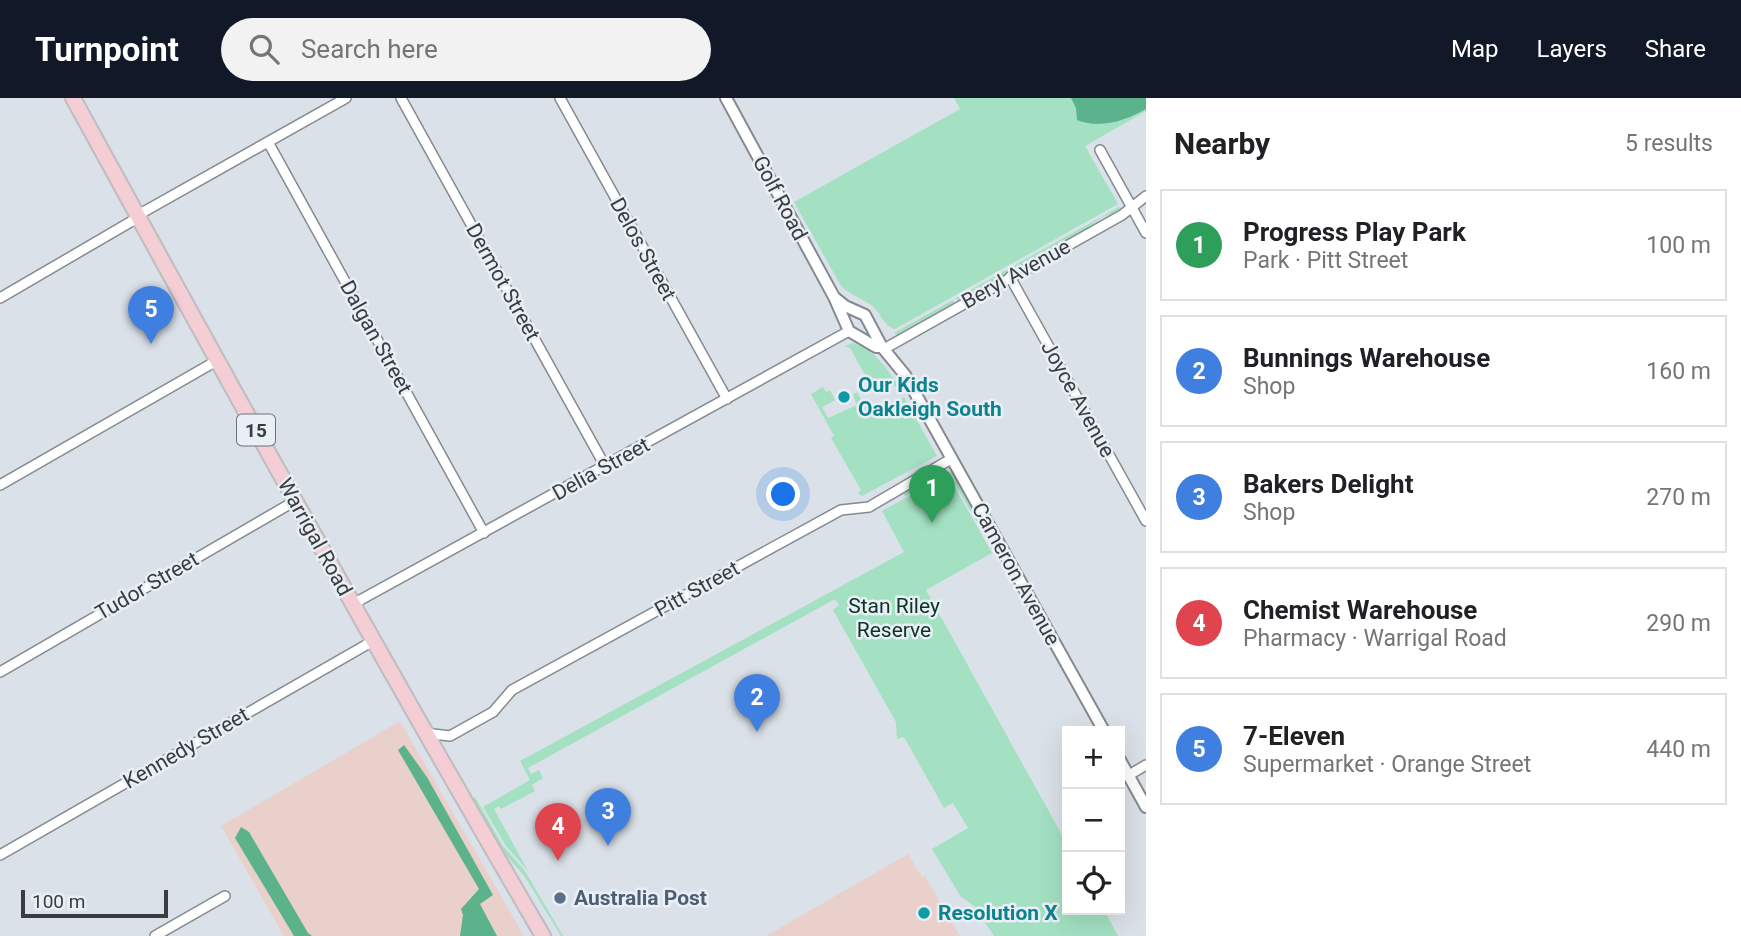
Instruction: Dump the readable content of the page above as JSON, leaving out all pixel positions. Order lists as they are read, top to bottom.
{
  "streets": {
    "highway": ["15", "Warrigal Road"],
    "street": [
      "Golf Road",
      "Delos Street",
      "Beryl Avenue",
      "Dermot Street",
      "Dalgan Street",
      "Joyce Avenue",
      "Delia Street",
      "Cameron Avenue",
      "Tudor Street",
      "Pitt Street",
      "Kennedy Street"
    ]
  },
  "crossings": [
    ["Golf Road", "Delia Street"],
    ["Golf Road", "Cameron Avenue"],
    ["Delos Street", "Delia Street"],
    ["Beryl Avenue", "Joyce Avenue"],
    ["Beryl Avenue", "Cameron Avenue"],
    ["Dermot Street", "Delia Street"],
    ["Dalgan Street", "Delia Street"],
    ["Delia Street", "Warrigal Road"],
    ["Delia Street", "Cameron Avenue"],
    ["Warrigal Road", "Tudor Street"],
    ["Warrigal Road", "Kennedy Street"],
    ["Cameron Avenue", "Pitt Street"]
  ],
  "parks": ["Stan Riley Reserve"],
  "places": ["Our Kids Oakleigh South", "Australia Post", "Resolution X"],
  "scale_bar": "100 m",
  "page": {
    "header": "Turnpoint",
    "search": "Search here",
    "nav": ["Map", "Layers", "Share"],
    "heading": ["Nearby", "5 results"],
    "list": [
      {
        "mark": "1",
        "name": "Progress Play Park",
        "note": "Park · Pitt Street",
        "value": "100 m"
      },
      {
        "mark": "2",
        "name": "Bunnings Warehouse",
        "note": "Shop",
        "value": "160 m"
      },
      {
        "mark": "3",
        "name": "Bakers Delight",
        "note": "Shop",
        "value": "270 m"
      },
      {
        "mark": "4",
        "name": "Chemist Warehouse",
        "note": "Pharmacy · Warrigal Road",
        "value": "290 m"
      },
      {
        "mark": "5",
        "name": "7-Eleven",
        "note": "Supermarket · Orange Street",
        "value": "440 m"
      }
    ],
    "pins": [
      "5",
      "1",
      "2",
      "3",
      "4"
    ],
    "map_buttons": ["+", "−"],
    "scale": "100 m"
  }
}
